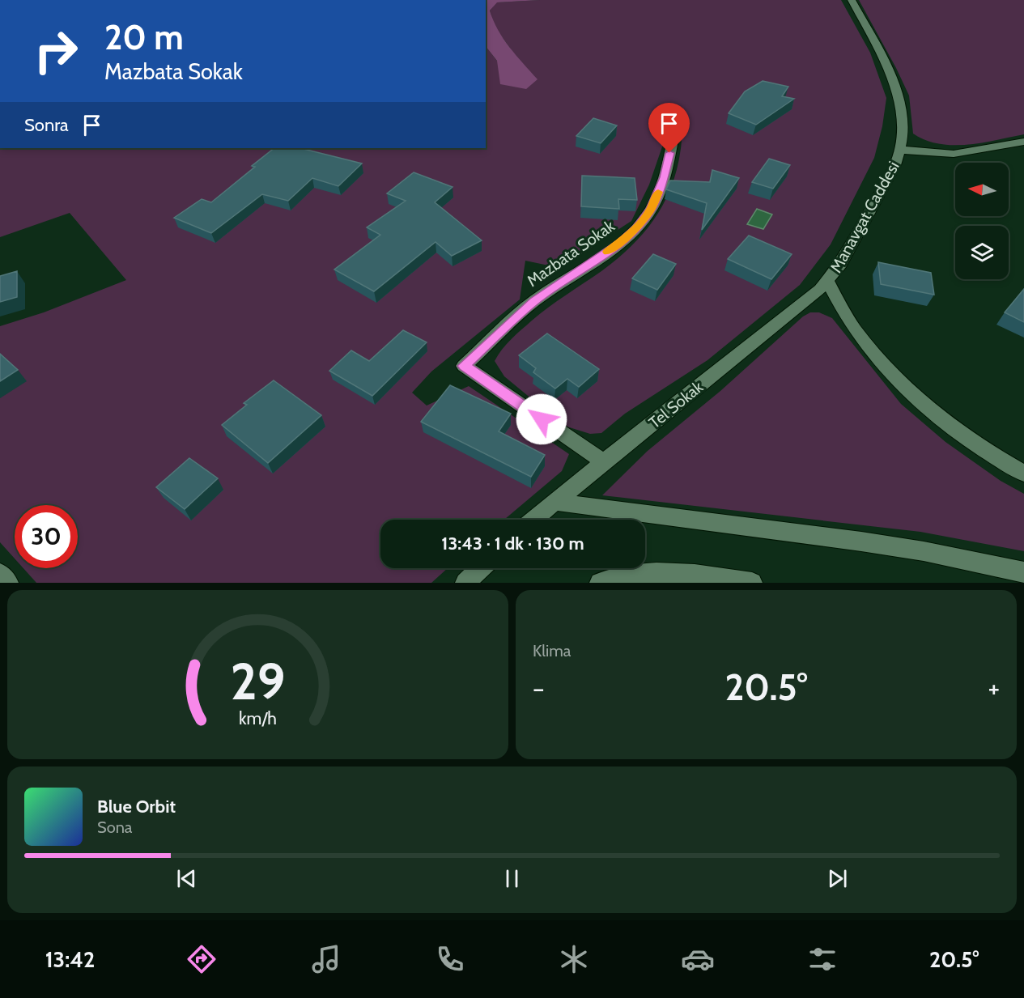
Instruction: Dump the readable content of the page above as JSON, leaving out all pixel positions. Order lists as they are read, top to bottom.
{
  "streets": {
    "street": ["Manavgat Caddesi", "Mazbata Sokak", "Tel Sokak"]
  },
  "crossings": [
    ["Manavgat Caddesi", "Tel Sokak"],
    ["Mazbata Sokak", "Tel Sokak"]
  ],
  "north": "left",
  "page": {
    "turn": ["20 m", "Mazbata Sokak"],
    "then": "Sonra",
    "limit": "30",
    "trip": "13:43 · 1 dk · 130 m",
    "tile": "Klima",
    "heat": ["−", "20.5°", "+"],
    "song": ["Blue Orbit", "Sona"],
    "tabs": ["13:42", "20.5°"],
    "gauge": ["29", "km/h"]
  }
}
